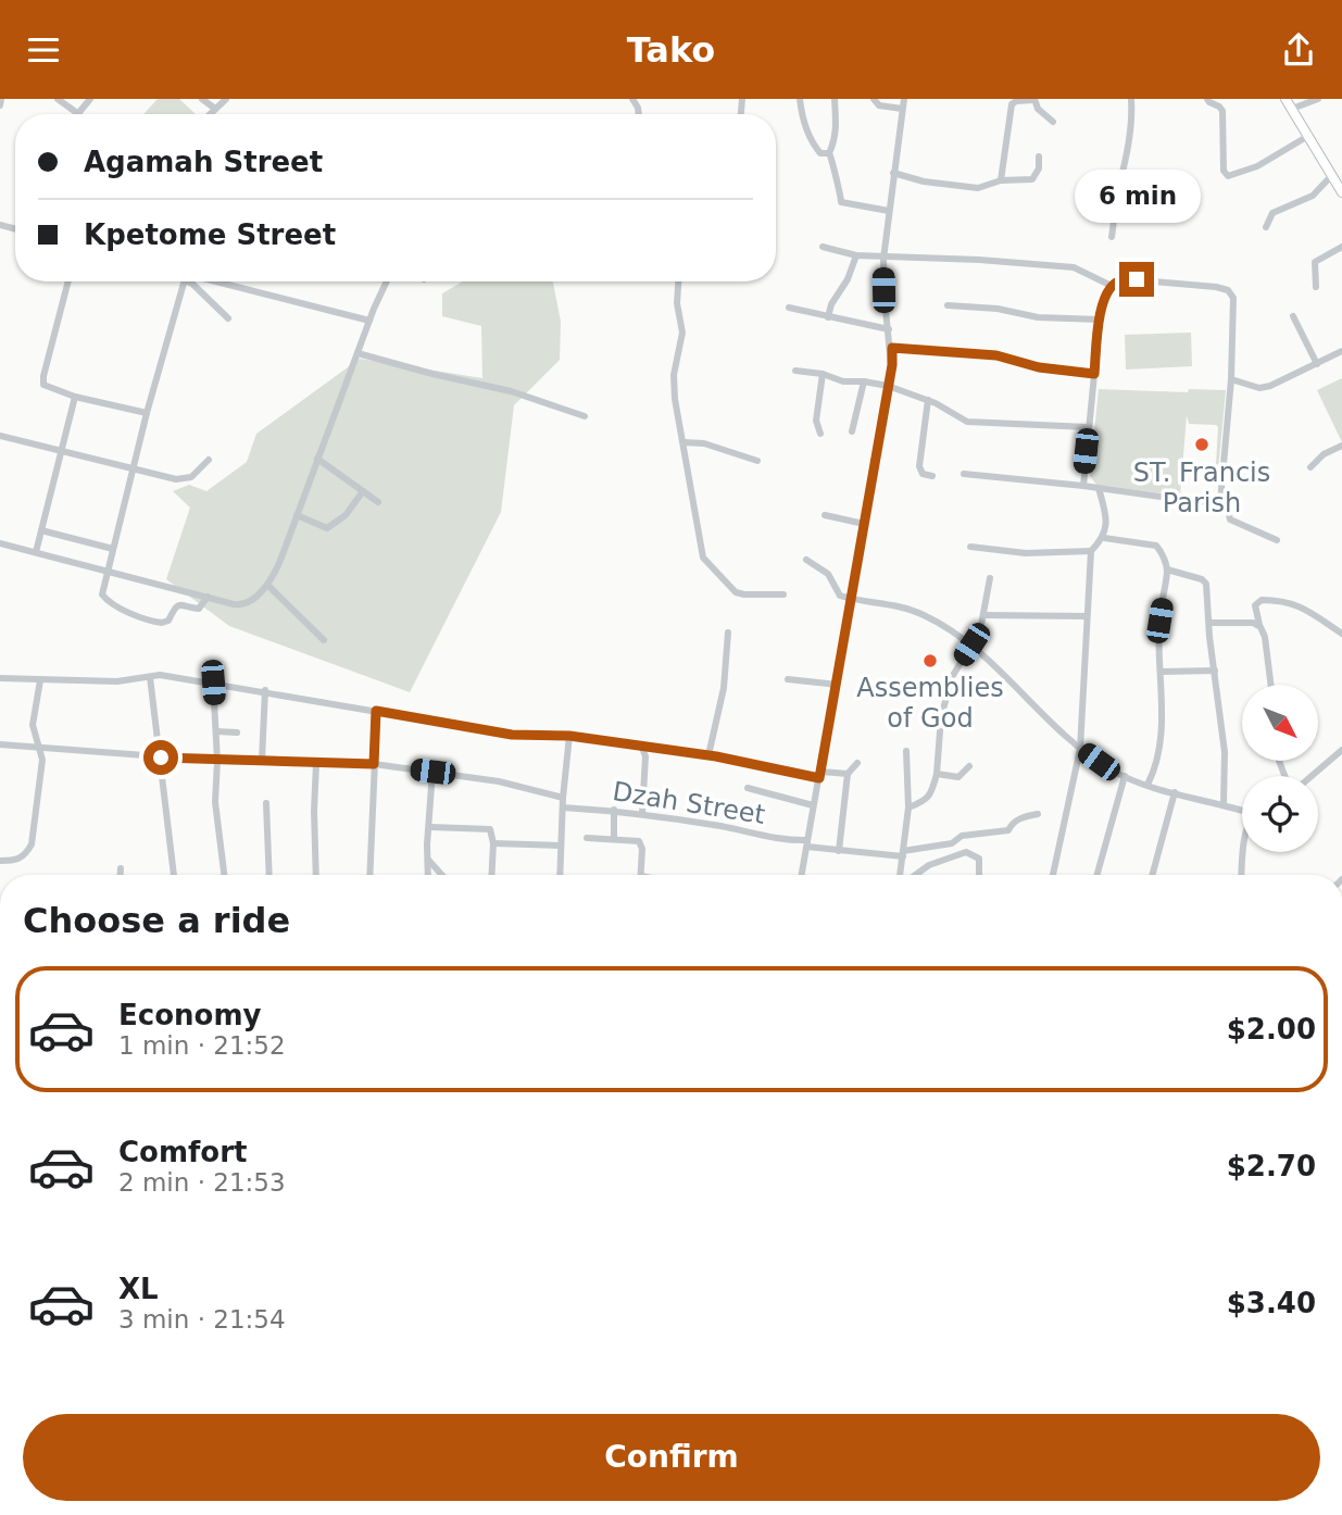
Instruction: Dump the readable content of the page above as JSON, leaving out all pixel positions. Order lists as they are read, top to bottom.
{
  "streets": {
    "street": ["Dzah Street"]
  },
  "places": ["ST. Francis Parish", "Assemblies of God"],
  "north": "bottom right",
  "page": {
    "header": "Tako",
    "banner": ["Agamah Street", "Kpetome Street"],
    "bubble": "6 min",
    "heading": "Choose a ride",
    "list": [
      {
        "name": "Economy",
        "note": "1 min · 21:52",
        "value": "$2.00"
      },
      {
        "name": "Comfort",
        "note": "2 min · 21:53",
        "value": "$2.70"
      },
      {
        "name": "XL",
        "note": "3 min · 21:54",
        "value": "$3.40"
      }
    ],
    "buttons": "Confirm"
  }
}
